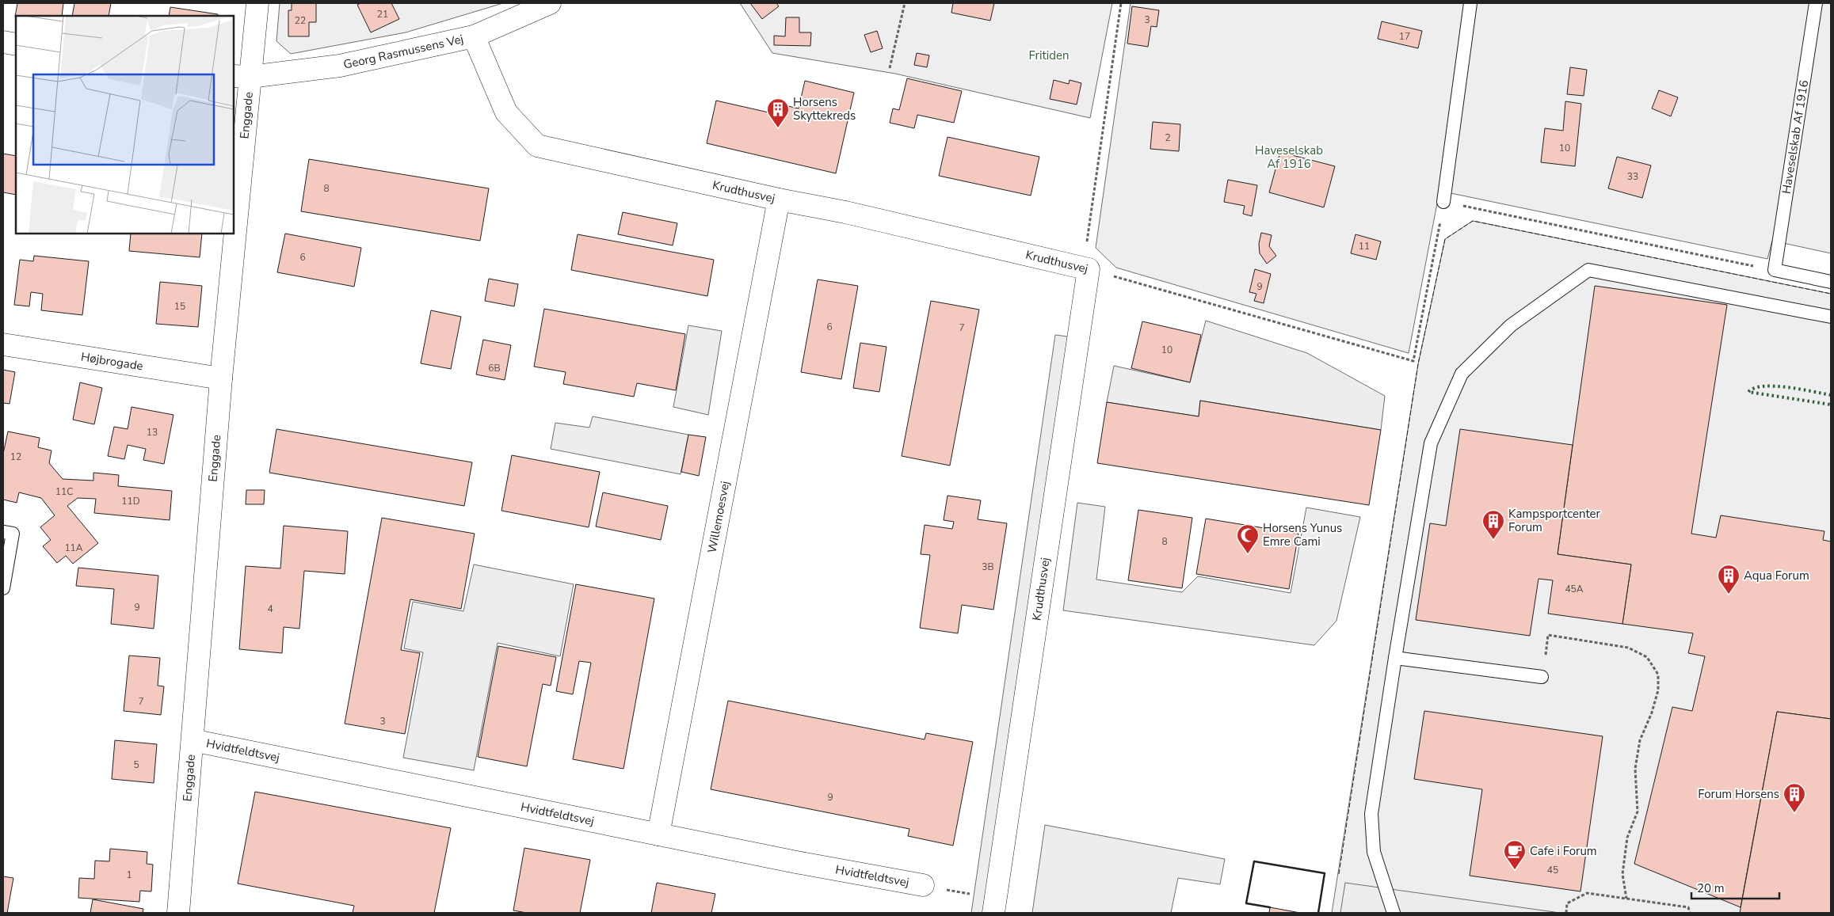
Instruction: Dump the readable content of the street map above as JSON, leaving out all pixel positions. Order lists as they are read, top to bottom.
{
  "streets": {
    "street": [
      "Georg Rasmussens Vej",
      "Enggade",
      "Krudthusvej",
      "Højbrogade",
      "Willemoesvej",
      "Hvidtfeldtsvej"
    ],
    "lane": ["Haveselskab Af 1916"]
  },
  "crossings": [
    ["Georg Rasmussens Vej", "Enggade"],
    ["Georg Rasmussens Vej", "Krudthusvej"],
    ["Enggade", "Højbrogade"],
    ["Enggade", "Hvidtfeldtsvej"],
    ["Krudthusvej", "Willemoesvej"],
    ["Willemoesvej", "Hvidtfeldtsvej"]
  ],
  "parks": ["Fritiden", "Haveselskab Af 1916"],
  "places": {
    "building": [
      "Horsens Skyttekreds",
      "Kampsportcenter Forum",
      "Aqua Forum",
      "Forum Horsens"
    ],
    "mosque": ["Horsens Yunus Emre Cami"],
    "cafe": ["Cafe i Forum"]
  },
  "house_numbers": [
    "21",
    "3",
    "22",
    "17",
    "2",
    "10",
    "33",
    "8",
    "11",
    "6",
    "9",
    "15",
    "6",
    "7",
    "10",
    "6B",
    "13",
    "12",
    "11C",
    "11D",
    "8",
    "11A",
    "3B",
    "45A",
    "9",
    "4",
    "7",
    "3",
    "5",
    "9",
    "45",
    "1"
  ],
  "scale_bar": "20 m"
}
